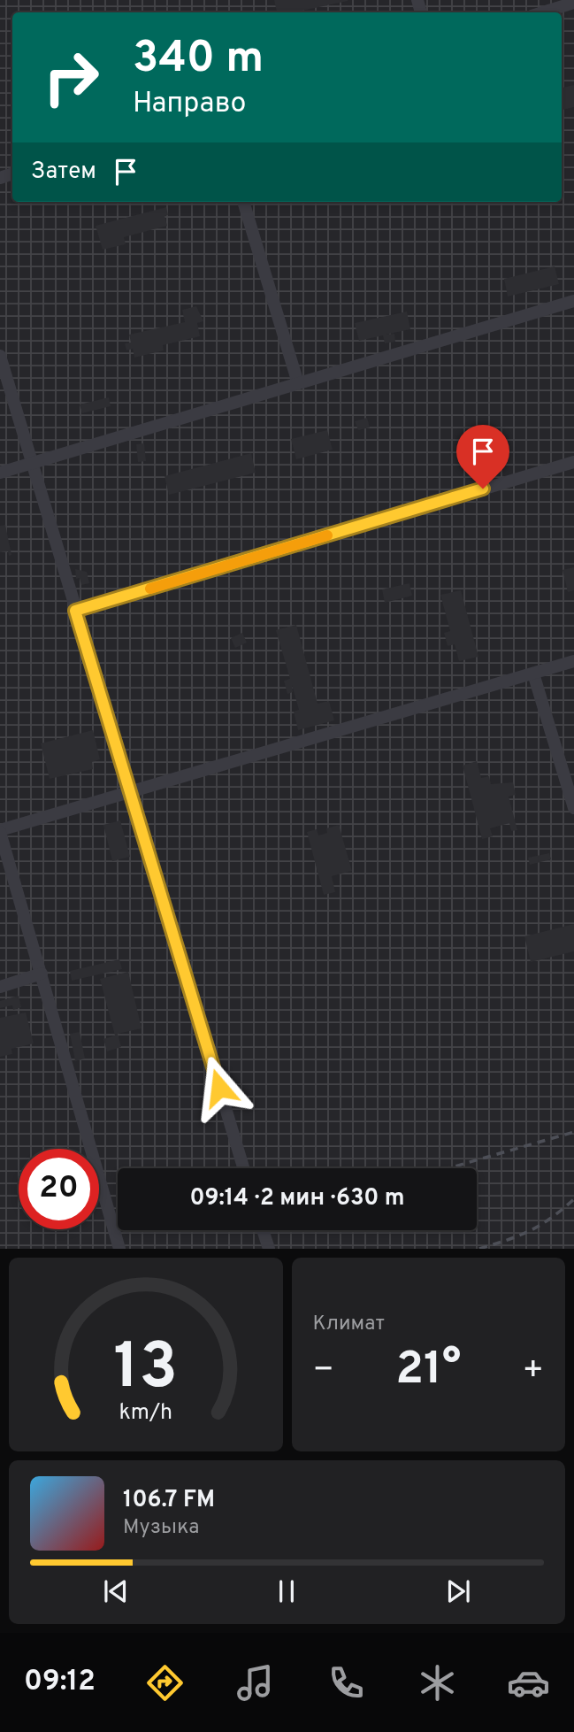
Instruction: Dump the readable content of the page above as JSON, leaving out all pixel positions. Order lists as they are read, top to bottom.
{
  "page": {
    "turn": ["340 m", "Направо"],
    "then": "Затем",
    "limit": "20",
    "trip": "09:14 · 2 мин · 630 m",
    "tile": "Климат",
    "heat": ["−", "21°", "+"],
    "song": ["106.7 FM", "Музыка"],
    "tabs": "09:12",
    "gauge": ["13", "km/h"]
  }
}
